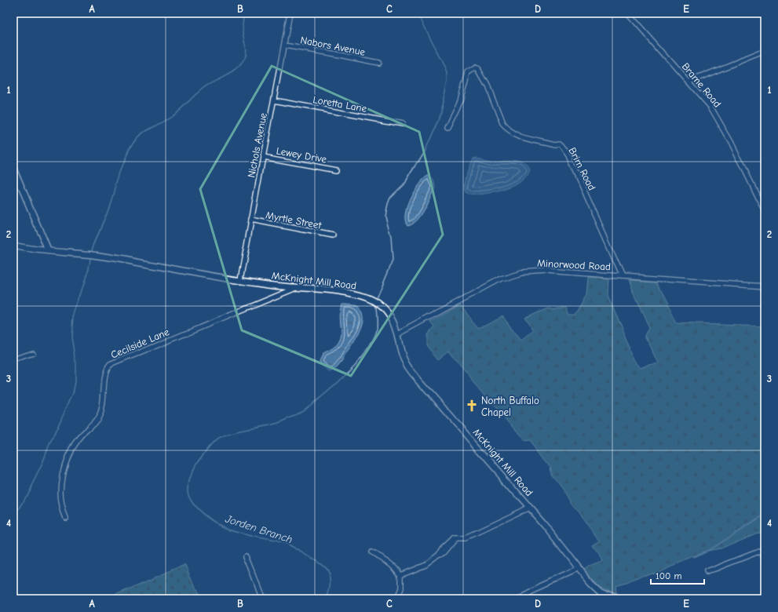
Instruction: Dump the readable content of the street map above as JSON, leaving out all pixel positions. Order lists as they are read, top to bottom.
{
  "streets": {
    "street": [
      "Nabors Avenue",
      "Brame Road",
      "Loretta Lane",
      "Nichols Avenue",
      "Lewey Drive",
      "Brim Road",
      "Myrtle Street",
      "Minorwood Road",
      "McKnight Mill Road",
      "Cecilside Lane"
    ]
  },
  "crossings": [
    ["Nabors Avenue", "Nichols Avenue"],
    ["Loretta Lane", "Nichols Avenue"],
    ["Nichols Avenue", "Lewey Drive"],
    ["Nichols Avenue", "Myrtle Street"],
    ["Nichols Avenue", "McKnight Mill Road"],
    ["Brim Road", "Minorwood Road"],
    ["Minorwood Road", "McKnight Mill Road"],
    ["McKnight Mill Road", "Cecilside Lane"]
  ],
  "water": ["Jorden Branch"],
  "places": {
    "church": ["North Buffalo Chapel"]
  },
  "scale_bar": "100 m",
  "grid": {
    "columns": [
      "A",
      "B",
      "C",
      "D",
      "E"
    ],
    "rows": [
      "1",
      "2",
      "3",
      "4"
    ]
  }
}
